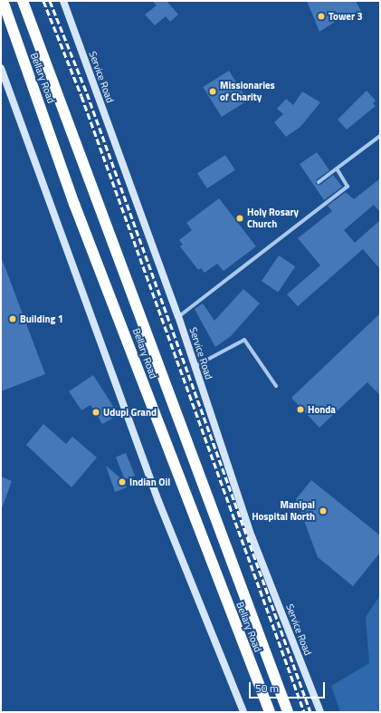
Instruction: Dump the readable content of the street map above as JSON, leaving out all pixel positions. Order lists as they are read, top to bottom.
{
  "streets": {
    "highway": ["Bellary Road"],
    "main road": ["Service Road"]
  },
  "places": [
    "Tower 3",
    "Missionaries of Charity",
    "Holy Rosary Church",
    "Building 1",
    "Honda",
    "Udupi Grand",
    "Indian Oil",
    "Manipal Hospital North"
  ],
  "scale_bar": "50 m"
}
